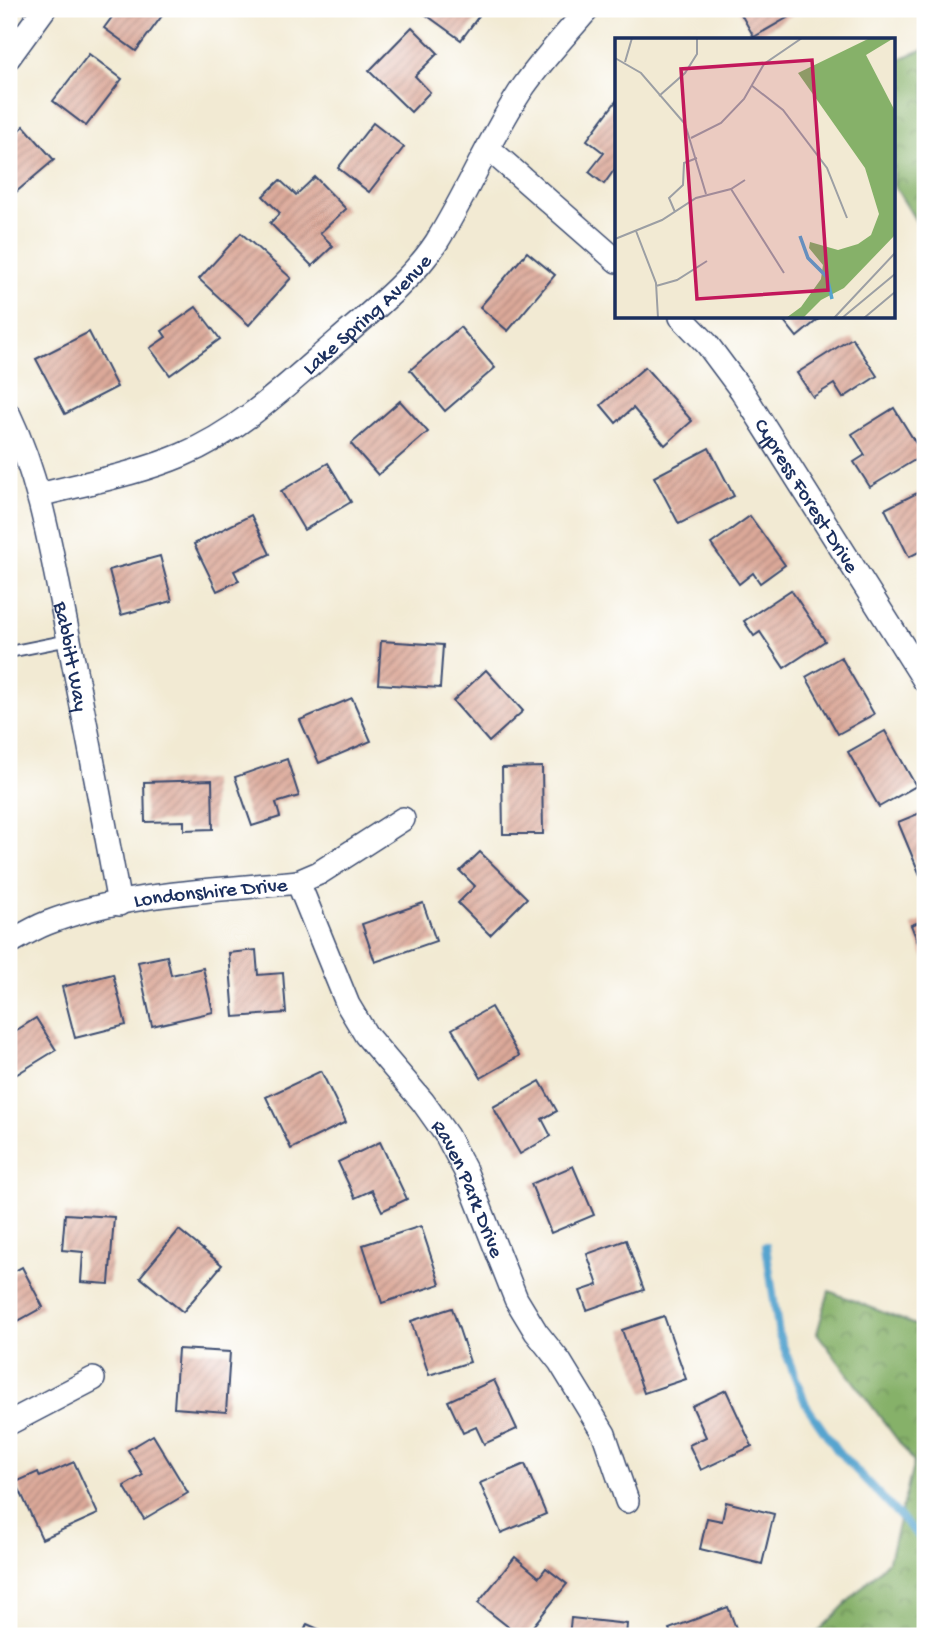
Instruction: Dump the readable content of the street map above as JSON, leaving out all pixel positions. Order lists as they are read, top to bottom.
{
  "streets": {
    "street": [
      "Lake Spring Avenue",
      "Cypress Forest Drive",
      "Babbitt Way",
      "Londonshire Drive",
      "Raven Park Drive"
    ]
  },
  "crossings": [
    ["Lake Spring Avenue", "Babbitt Way"],
    ["Babbitt Way", "Londonshire Drive"],
    ["Londonshire Drive", "Raven Park Drive"]
  ]
}
